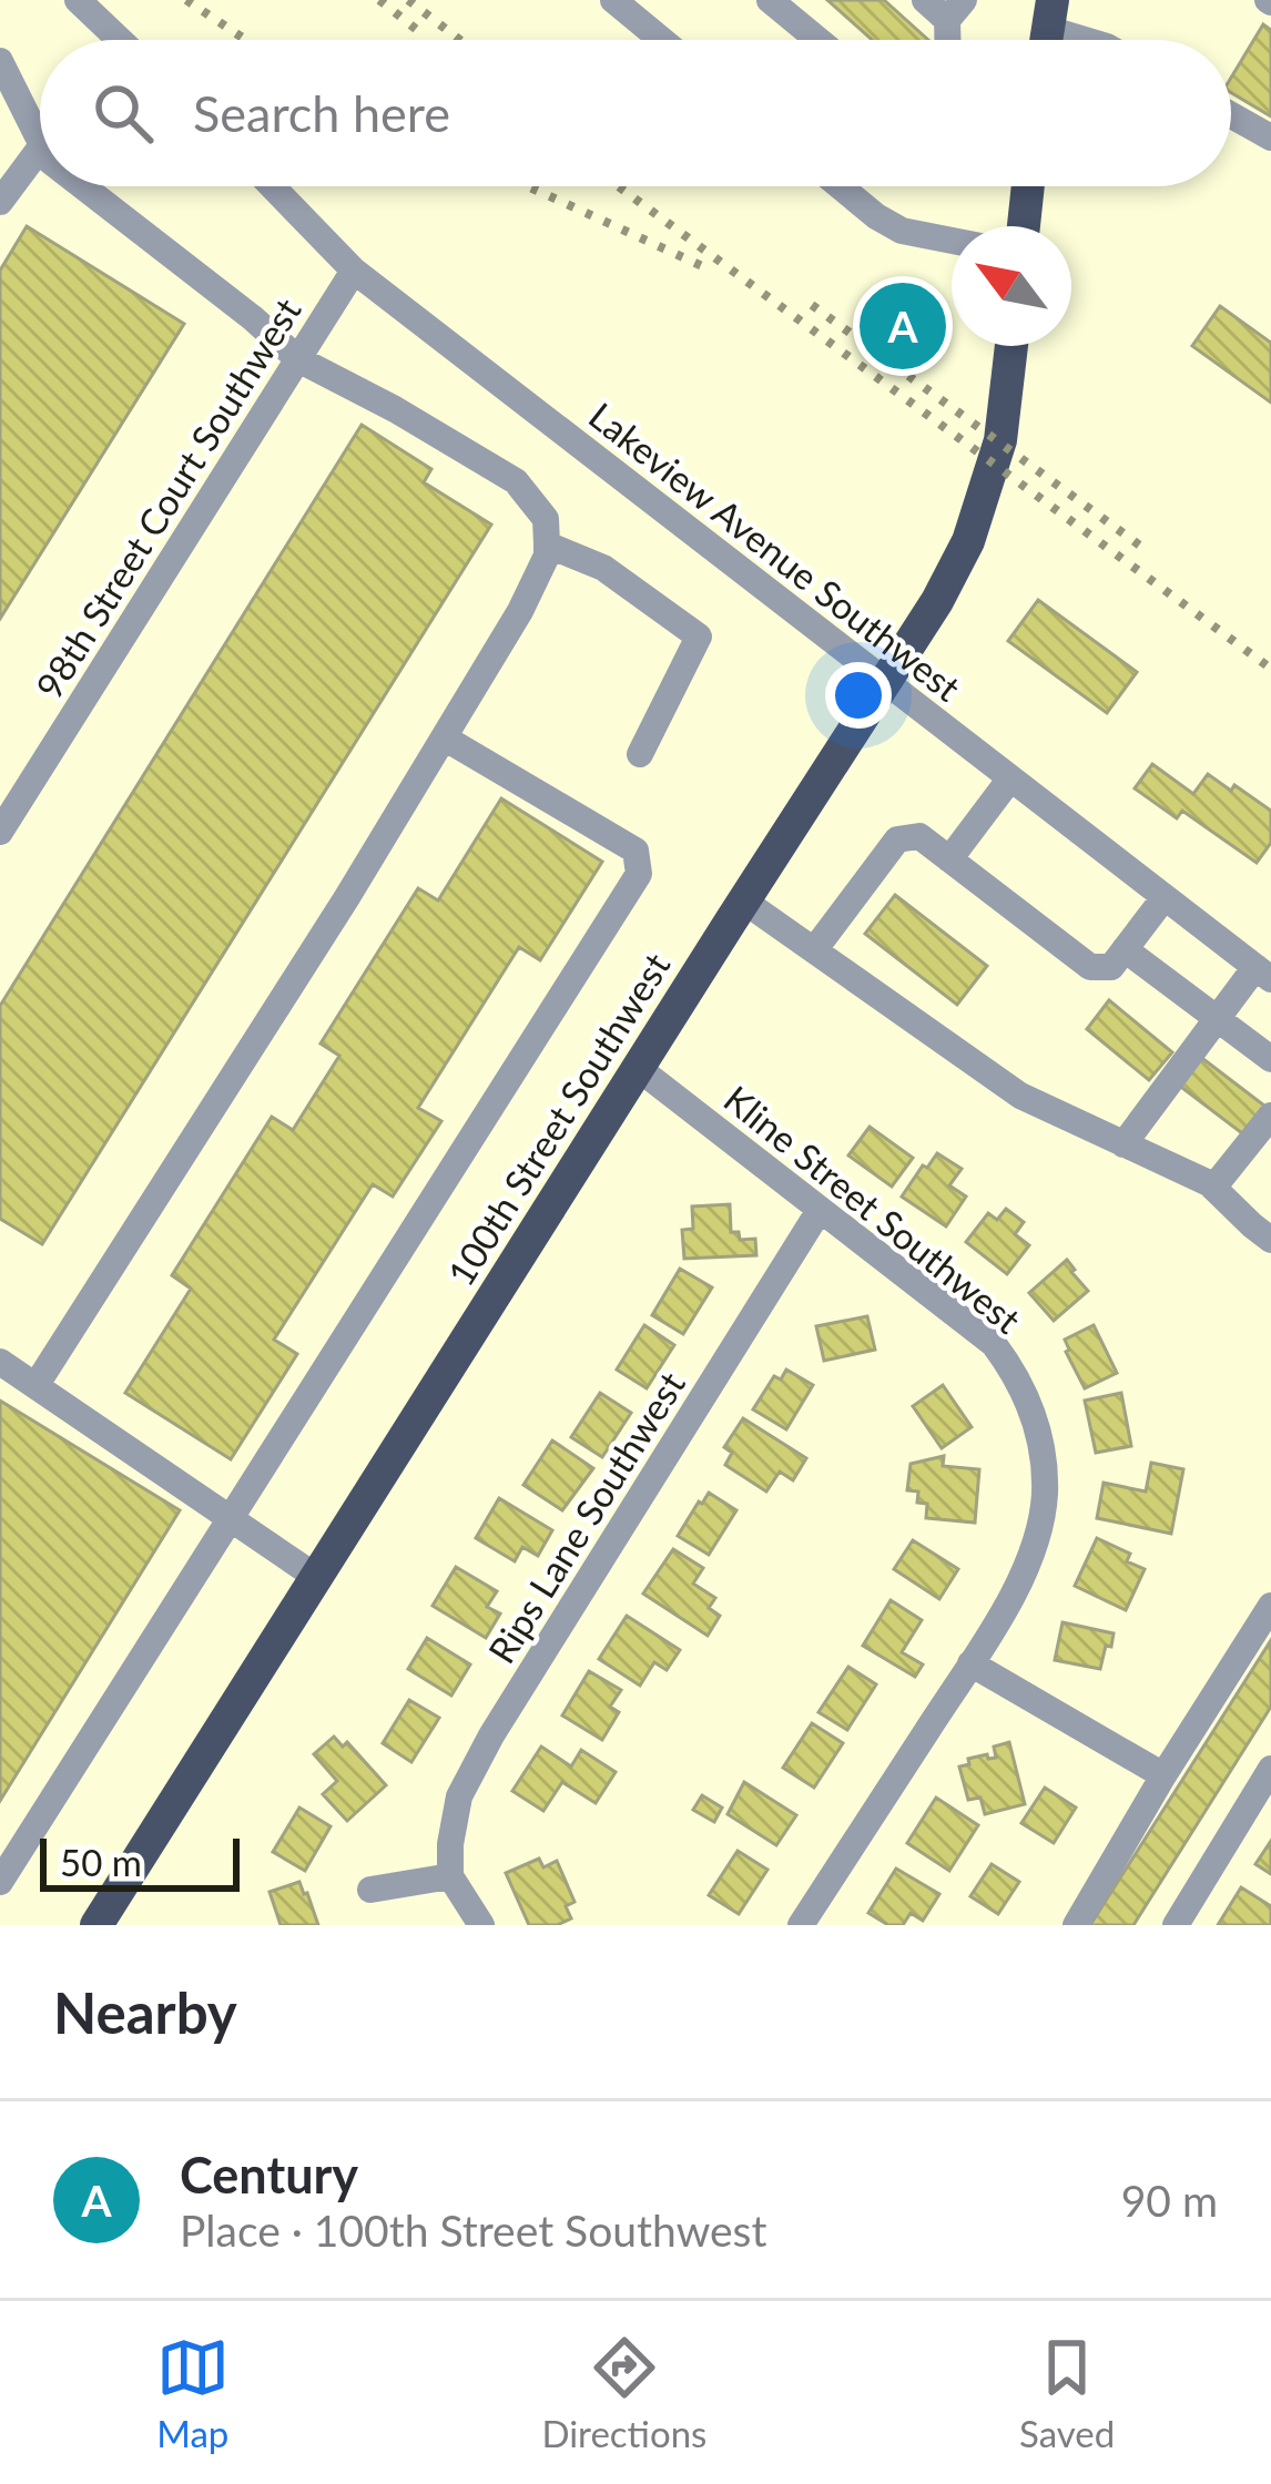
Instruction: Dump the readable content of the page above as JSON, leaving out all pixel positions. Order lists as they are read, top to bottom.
{
  "streets": {
    "main road": ["100th Street Southwest"],
    "street": [
      "98th Street Court Southwest",
      "Lakeview Avenue Southwest",
      "Kline Street Southwest",
      "Rips Lane Southwest"
    ]
  },
  "crossings": [
    ["98th Street Court Southwest", "Lakeview Avenue Southwest"],
    ["Lakeview Avenue Southwest", "100th Street Southwest"],
    ["100th Street Southwest", "Kline Street Southwest"],
    ["Kline Street Southwest", "Rips Lane Southwest"]
  ],
  "scale_bar": "50 m",
  "north": "top left",
  "page": {
    "search": "Search here",
    "pins": "A",
    "scale": "50 m",
    "heading": "Nearby",
    "list": [
      {
        "mark": "A",
        "name": "Century",
        "note": "Place · 100th Street Southwest",
        "value": "90 m"
      }
    ],
    "nav": ["Map", "Directions", "Saved"]
  }
}
